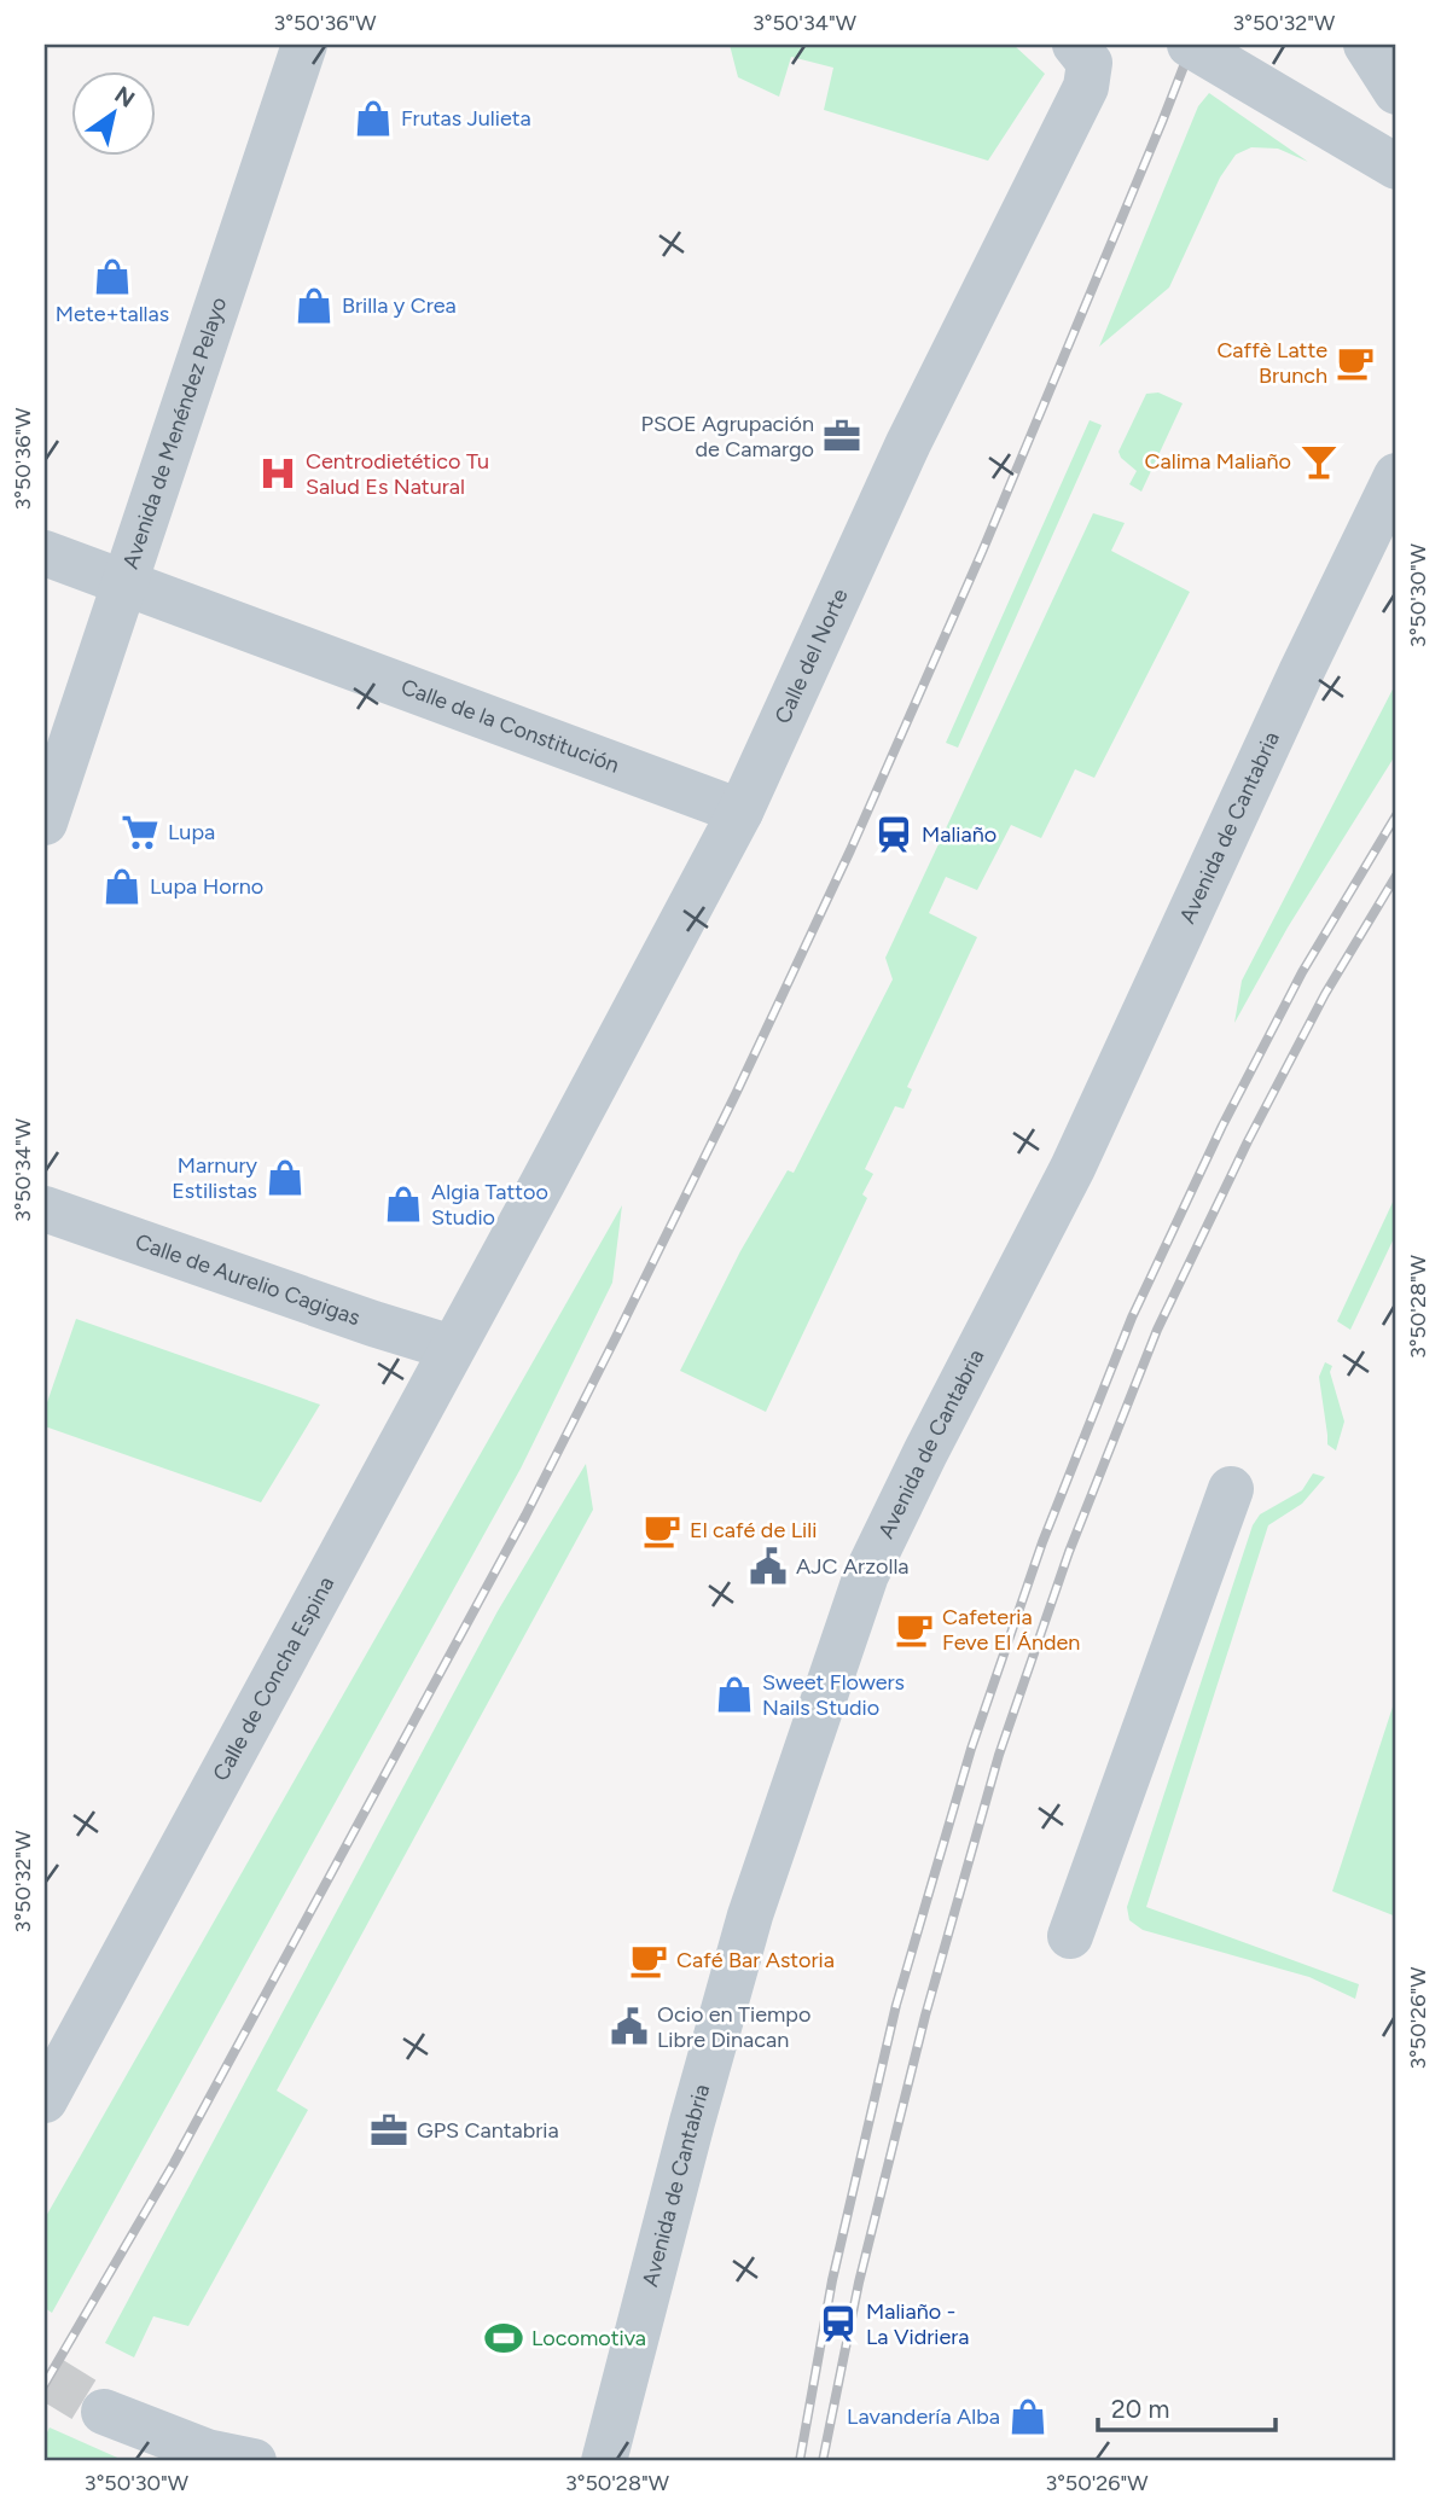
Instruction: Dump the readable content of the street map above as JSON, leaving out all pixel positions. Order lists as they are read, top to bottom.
{
  "streets": {
    "street": [
      "Avenida de Menéndez Pelayo",
      "Calle del Norte",
      "Calle de la Constitución",
      "Avenida de Cantabria",
      "Calle de Aurelio Cagigas",
      "Calle de Concha Espina"
    ]
  },
  "crossings": [
    ["Avenida de Menéndez Pelayo", "Calle de la Constitución"],
    ["Calle del Norte", "Calle de la Constitución"],
    ["Calle del Norte", "Calle de Concha Espina"],
    ["Calle de Aurelio Cagigas", "Calle de Concha Espina"]
  ],
  "places": {
    "shop": [
      "Frutas Julieta",
      "Mete+tallas",
      "Brilla y Crea",
      "Lupa Horno",
      "Marnury Estilistas",
      "Algia Tattoo Studio",
      "Sweet Flowers Nails Studio",
      "Lavandería Alba"
    ],
    "cafe": [
      "Caffè Latte Brunch",
      "El café de Lili",
      "Cafeteria Feve El Ánden",
      "Café Bar Astoria"
    ],
    "office": ["PSOE Agrupación de Camargo", "GPS Cantabria"],
    "bar": ["Calima Maliaño"],
    "hospital": ["Centrodietético Tu Salud Es Natural"],
    "supermarket": ["Lupa"],
    "station": ["Maliaño", "Maliaño - La Vidriera"],
    "public building": ["AJC Arzolla", "Ocio en Tiempo Libre Dinacan"],
    "sports": ["Locomotiva"]
  },
  "scale_bar": "20 m",
  "north": "top right",
  "coordinates": [
    "3°50'36\"W",
    "3°50'34\"W",
    "3°50'32\"W",
    "3°50'30\"W",
    "3°50'28\"W",
    "3°50'26\"W"
  ]
}
